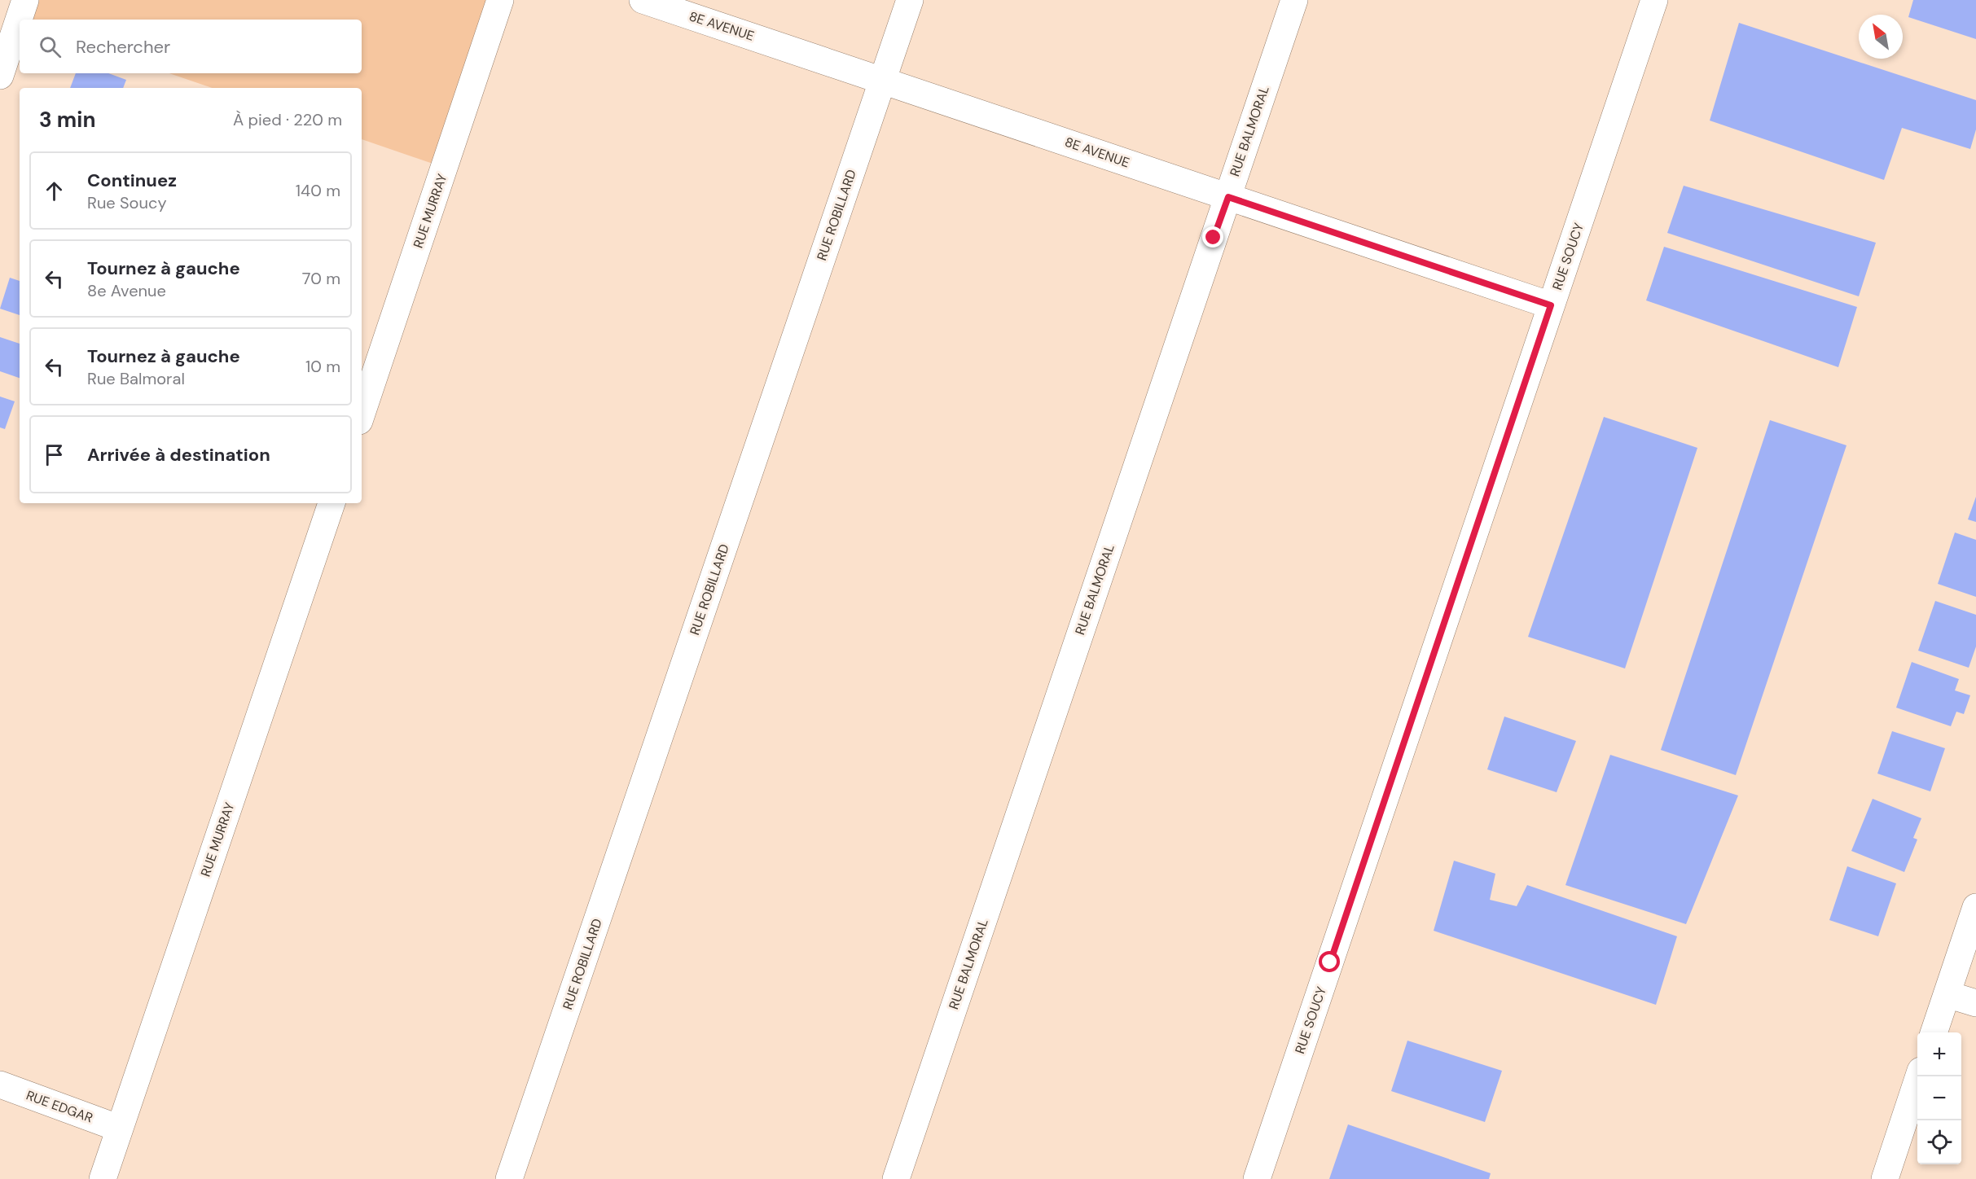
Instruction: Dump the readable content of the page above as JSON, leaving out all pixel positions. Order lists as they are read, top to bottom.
{
  "streets": {
    "street": [
      "8E AVENUE",
      "RUE BALMORAL",
      "RUE MURRAY",
      "RUE ROBILLARD",
      "RUE SOUCY",
      "RUE EDGAR"
    ]
  },
  "crossings": [
    ["8E AVENUE", "RUE BALMORAL"],
    ["8E AVENUE", "RUE ROBILLARD"],
    ["8E AVENUE", "RUE SOUCY"],
    ["RUE MURRAY", "RUE EDGAR"]
  ],
  "north": "top left",
  "page": {
    "search": "Rechercher",
    "heading": ["3 min", "À pied · 220 m"],
    "list": [
      ["Continuez", "Rue Soucy", "140 m"],
      ["Tournez à gauche", "8e Avenue", "70 m"],
      ["Tournez à gauche", "Rue Balmoral", "10 m"],
      "Arrivée à destination"
    ],
    "map_buttons": ["+", "−"]
  }
}
